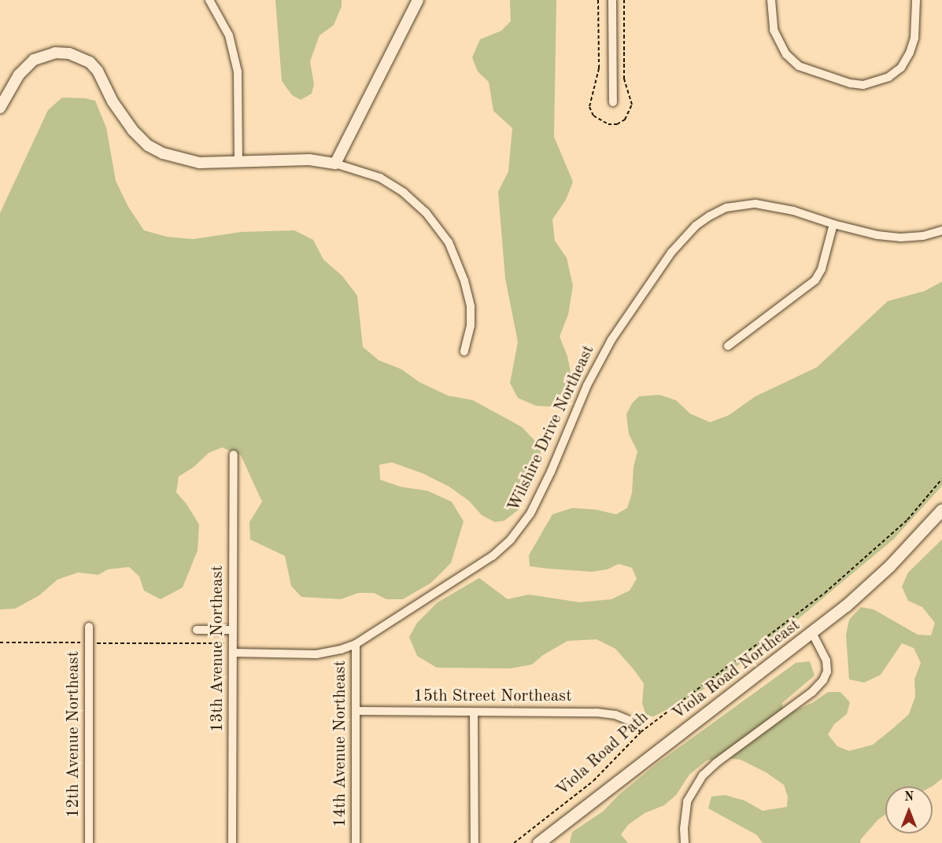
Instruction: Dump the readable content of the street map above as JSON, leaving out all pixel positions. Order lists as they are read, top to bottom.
{
  "streets": {
    "main road": ["Viola Road Northeast"],
    "street": [
      "Wilshire Drive Northeast",
      "13th Avenue Northeast",
      "15th Street Northeast",
      "12th Avenue Northeast",
      "14th Avenue Northeast"
    ],
    "path": ["Viola Road Path"]
  },
  "crossings": [
    ["Wilshire Drive Northeast", "14th Avenue Northeast"],
    ["15th Street Northeast", "14th Avenue Northeast"]
  ],
  "north": "top"
}
